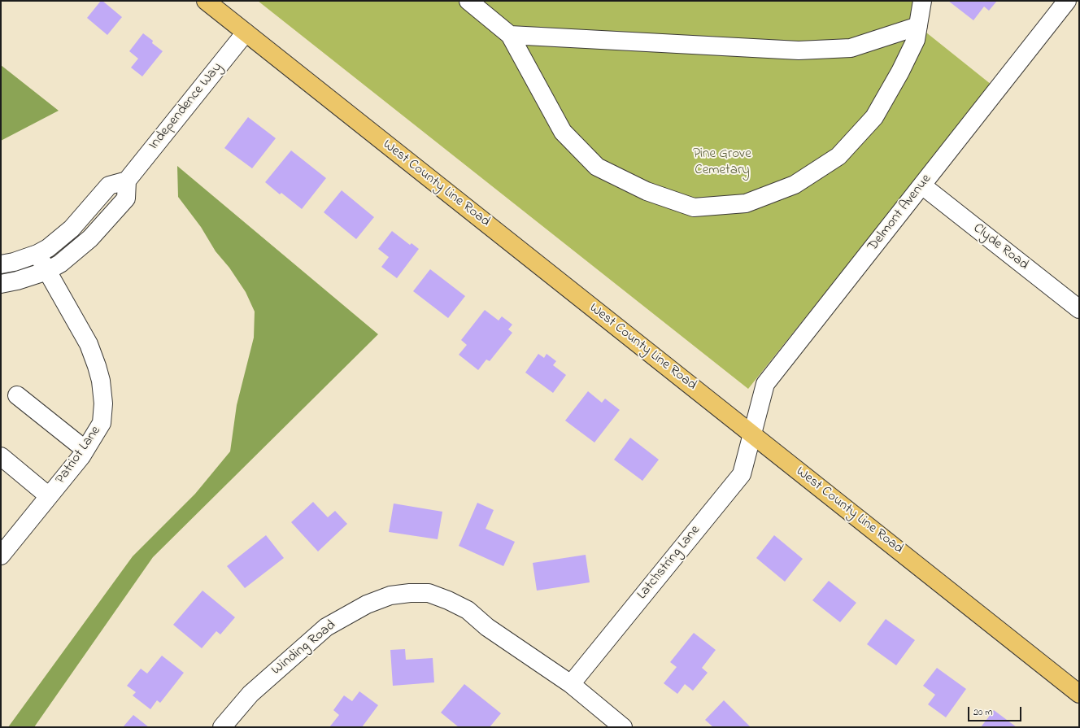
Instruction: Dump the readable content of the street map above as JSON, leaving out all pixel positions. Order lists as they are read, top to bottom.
{
  "streets": {
    "main road": ["West County Line Road"],
    "street": [
      "Independence Way",
      "Delmont Avenue",
      "Clyde Road",
      "Patriot Lane",
      "Latchstring Lane",
      "Winding Road"
    ]
  },
  "crossings": [
    ["Independence Way", "West County Line Road"],
    ["West County Line Road", "Delmont Avenue"],
    ["West County Line Road", "Latchstring Lane"],
    ["Delmont Avenue", "Clyde Road"],
    ["Delmont Avenue", "Latchstring Lane"],
    ["Latchstring Lane", "Winding Road"]
  ],
  "parks": ["Pine Grove Cemetary"],
  "scale_bar": "20 m"
}
